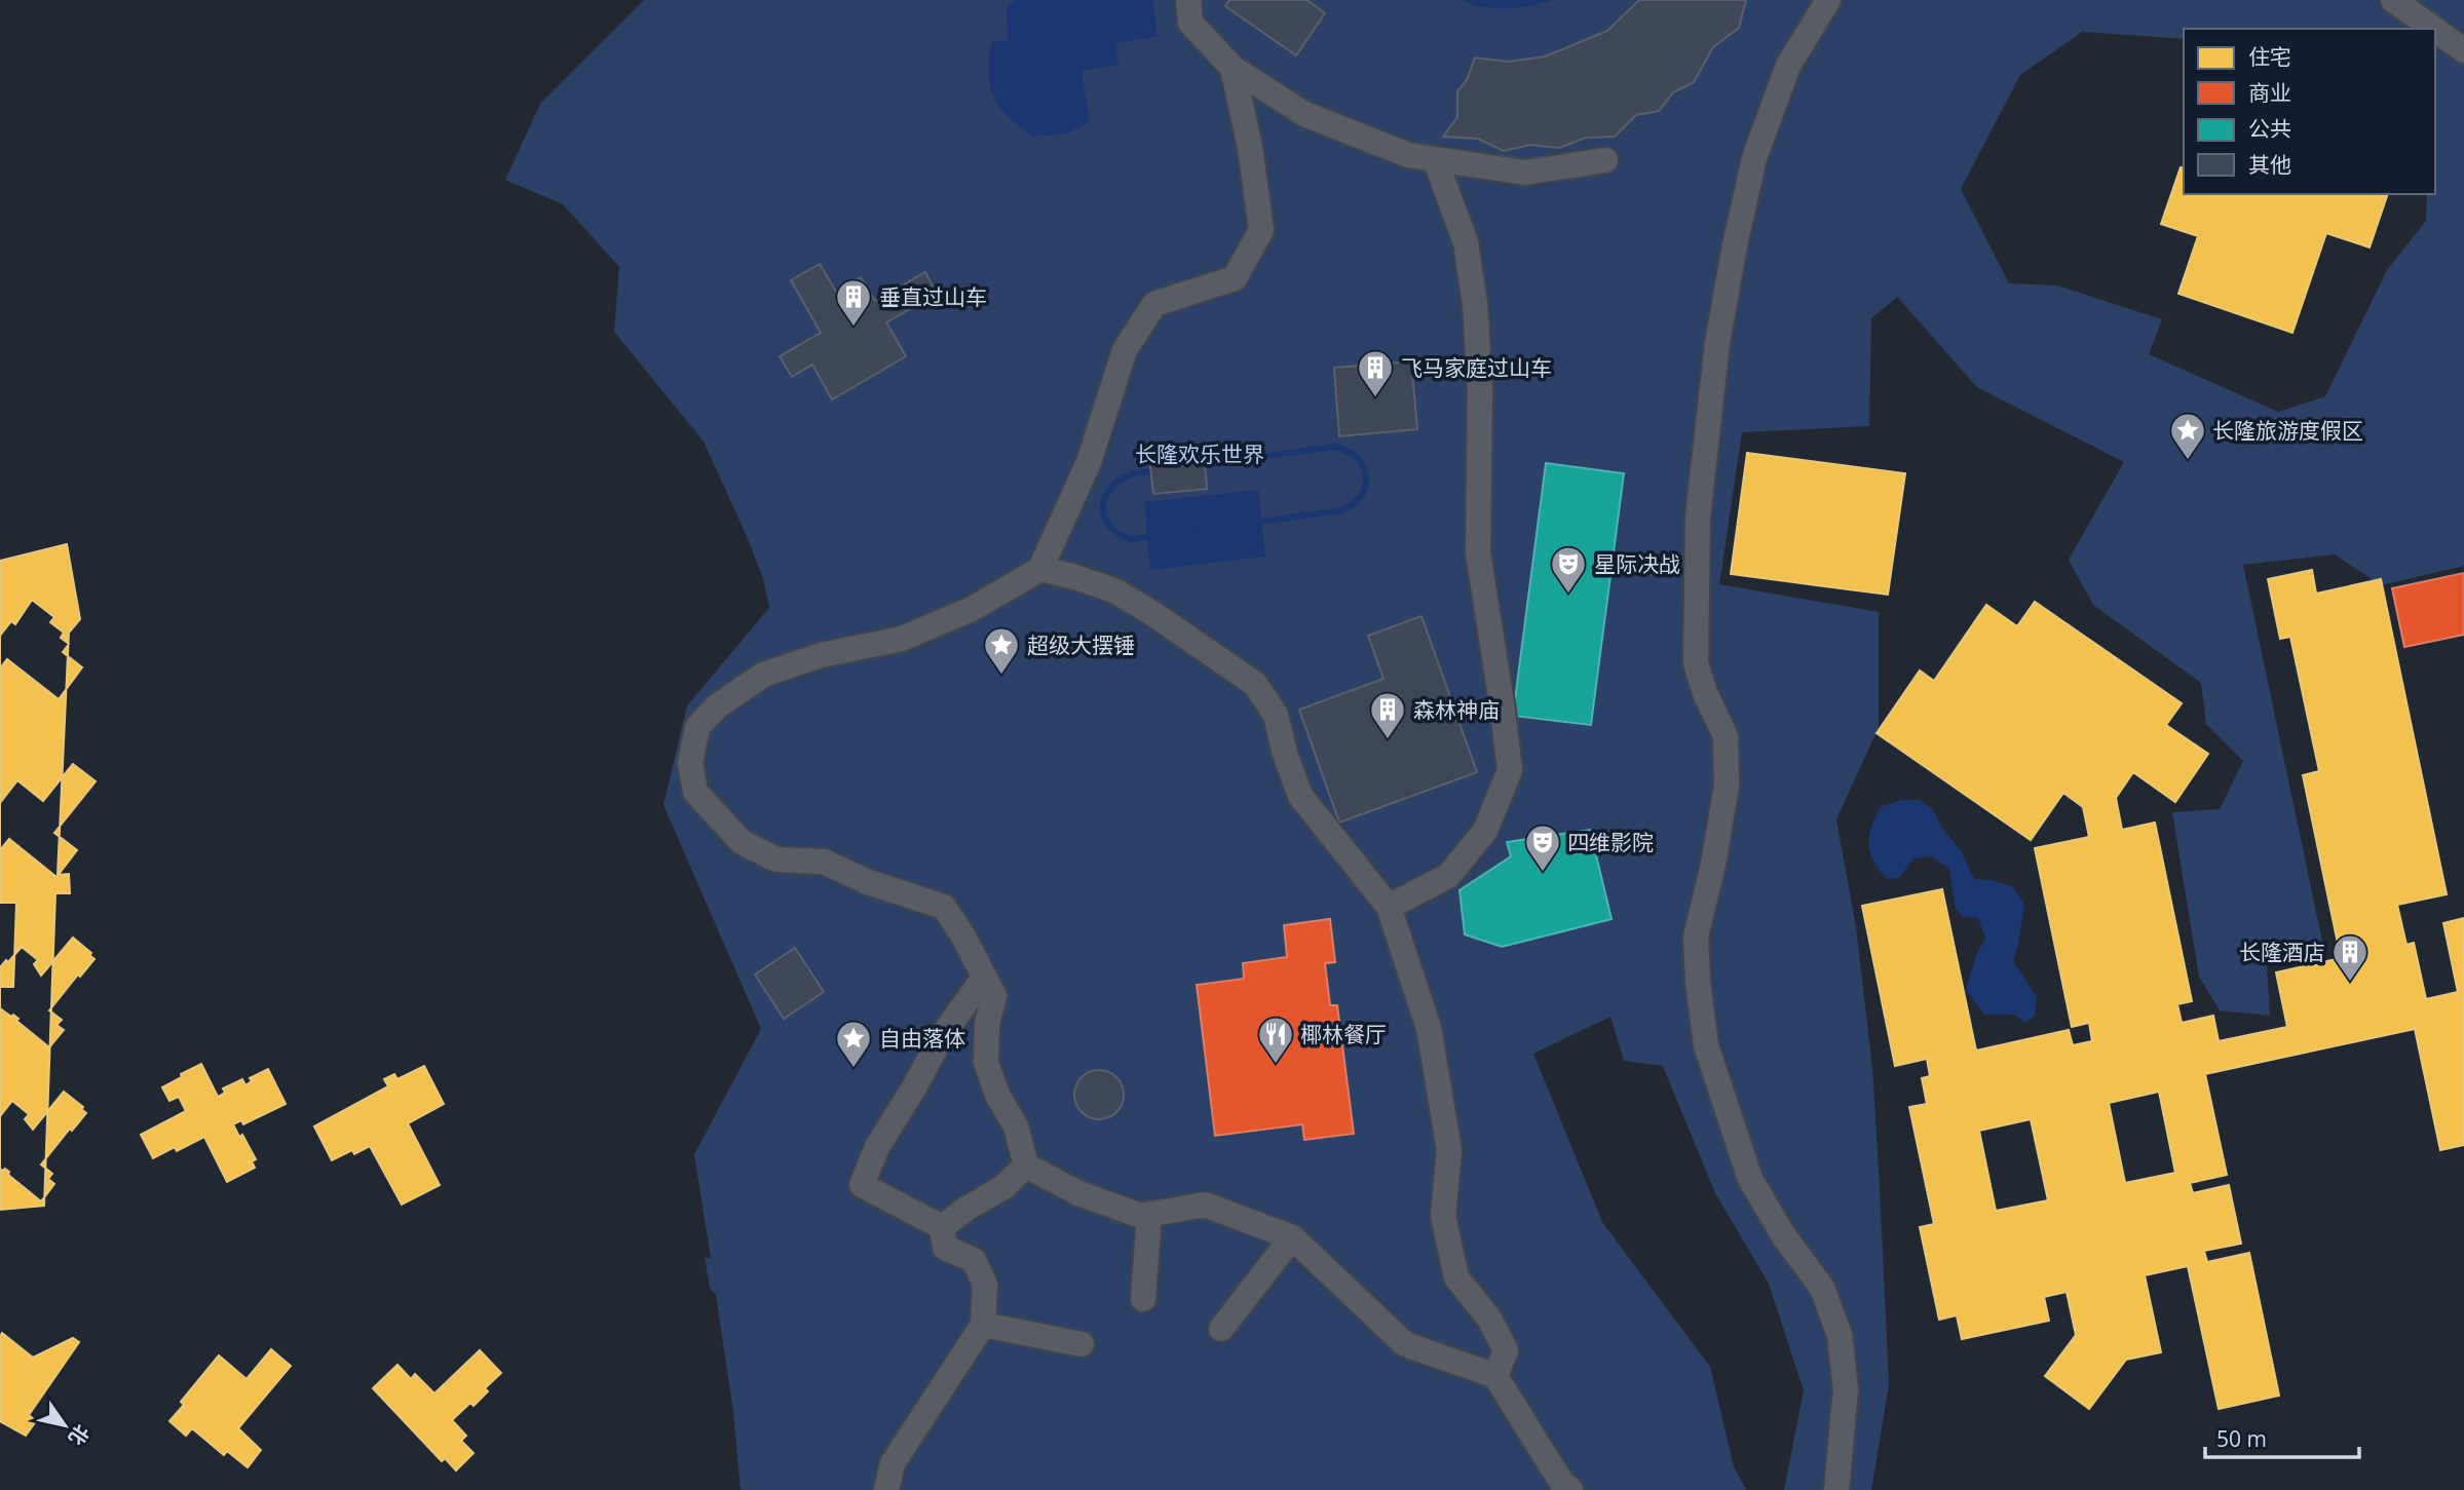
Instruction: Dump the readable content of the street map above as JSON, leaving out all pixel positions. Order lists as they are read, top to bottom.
{
  "parks": ["长隆欢乐世界"],
  "places": {
    "building": [
      "垂直过山车",
      "飞马家庭过山车",
      "森林神庙",
      "长隆酒店"
    ],
    "place": ["长隆旅游度假区", "超级大摆锤", "自由落体"],
    "theatre": ["星际决战", "四维影院"],
    "restaurant": ["椰林餐厅"]
  },
  "legend": [
    "住宅",
    "商业",
    "公共",
    "其他"
  ],
  "scale_bar": "50 m",
  "north": "bottom right"
}
